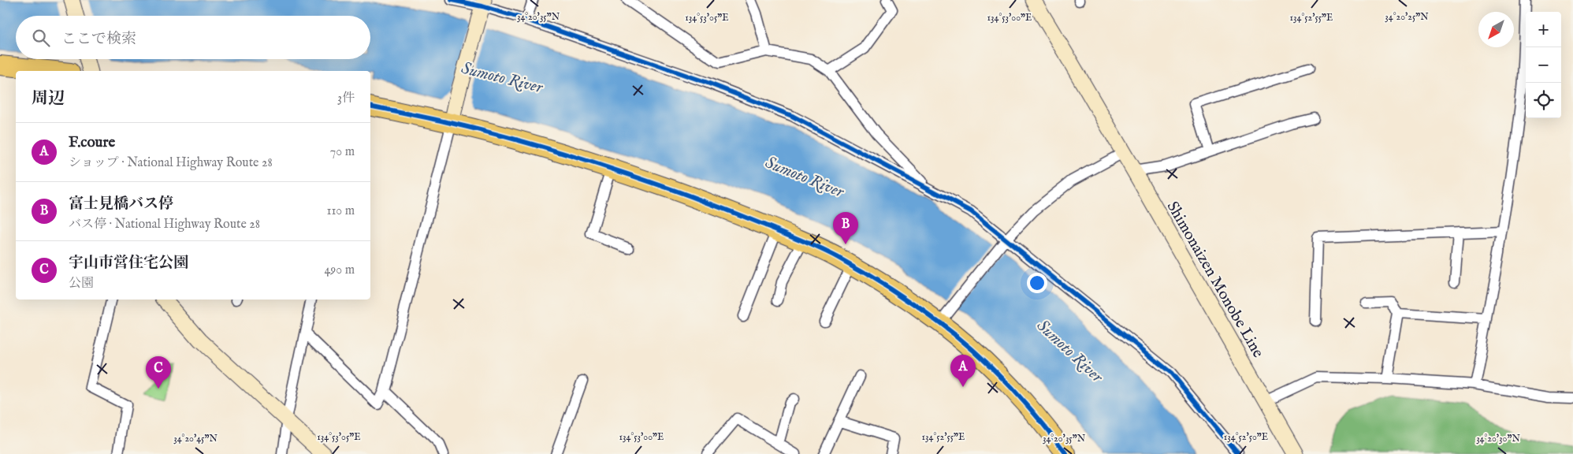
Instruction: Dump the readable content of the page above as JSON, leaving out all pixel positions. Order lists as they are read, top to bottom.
{
  "streets": {
    "main road": ["Shimonaizen Monobe Line"]
  },
  "water": ["Sumoto River"],
  "north": "bottom left",
  "page": {
    "map_buttons": ["+", "−"],
    "search": "ここで検索",
    "heading": ["周辺", "3件"],
    "list": [
      {
        "mark": "A",
        "name": "F.coure",
        "note": "ショップ · National Highway Route 28",
        "value": "70 m"
      },
      {
        "mark": "B",
        "name": "富士見橋バス停",
        "note": "バス停 · National Highway Route 28",
        "value": "110 m"
      },
      {
        "mark": "C",
        "name": "宇山市営住宅公園",
        "note": "公園",
        "value": "490 m"
      }
    ],
    "pins": ["B", "A", "C"]
  },
  "coordinates": [
    "34°20'25\"N",
    "34°20'35\"N",
    "134°53'05\"E",
    "134°53'00\"E",
    "134°52'55\"E",
    "134°52'50\"E",
    "34°20'45\"N",
    "34°20'30\"N"
  ]
}
